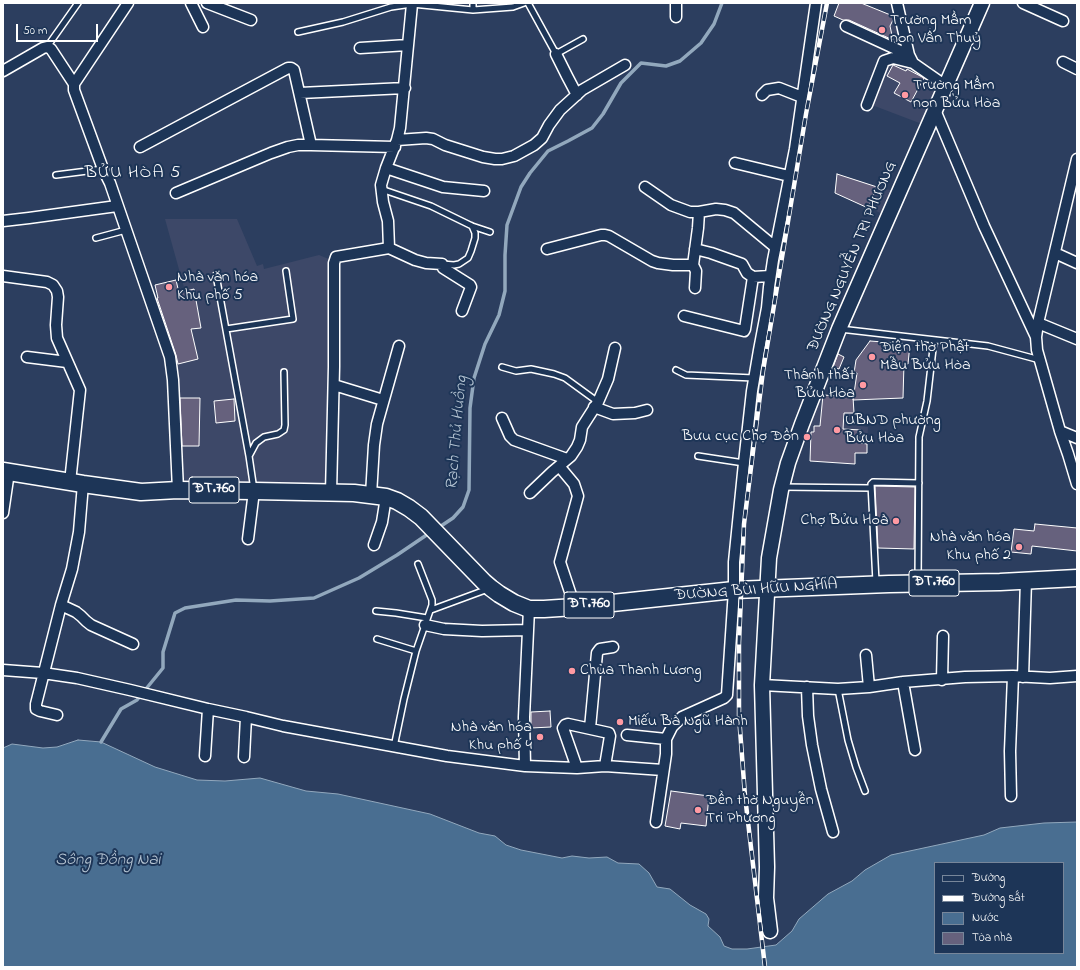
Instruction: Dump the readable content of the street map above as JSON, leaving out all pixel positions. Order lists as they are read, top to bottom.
{
  "streets": {
    "main road": ["ĐƯỜNG NGUYỄN TRI PHƯƠNG", "ĐT.760", "ĐƯỜNG BÙI HỮU NGHĨA"]
  },
  "crossings": [
    ["ĐƯỜNG NGUYỄN TRI PHƯƠNG", "ĐƯỜNG BÙI HỮU NGHĨA"],
    ["ĐT.760", "ĐƯỜNG BÙI HỮU NGHĨA"]
  ],
  "districts": ["BỬU HÒA 5"],
  "water": ["Rạch Thủ Huồng", "Sông Đồng Nai"],
  "places": [
    "Trường Mầm non Vân Thuỷ",
    "Trường Mầm non Bửu Hòa",
    "Nhà văn hóa Khu phố 5",
    "Điện thờ Phật Mẫu Bửu Hòa",
    "Thánh thất Bửu Hòa",
    "UBND phường Bửu Hòa",
    "Bưu cục Chợ Đồn",
    "Chợ Bửu Hoà",
    "Nhà văn hóa Khu phố 2",
    "Chùa Thanh Lương",
    "Miếu Bà Ngũ Hành",
    "Nhà văn hóa Khu phố 4",
    "Đền thờ Nguyễn Tri Phương"
  ],
  "legend": [
    "Đường",
    "Đường sắt",
    "Nước",
    "Tòa nhà"
  ],
  "scale_bar": "50 m"
}
